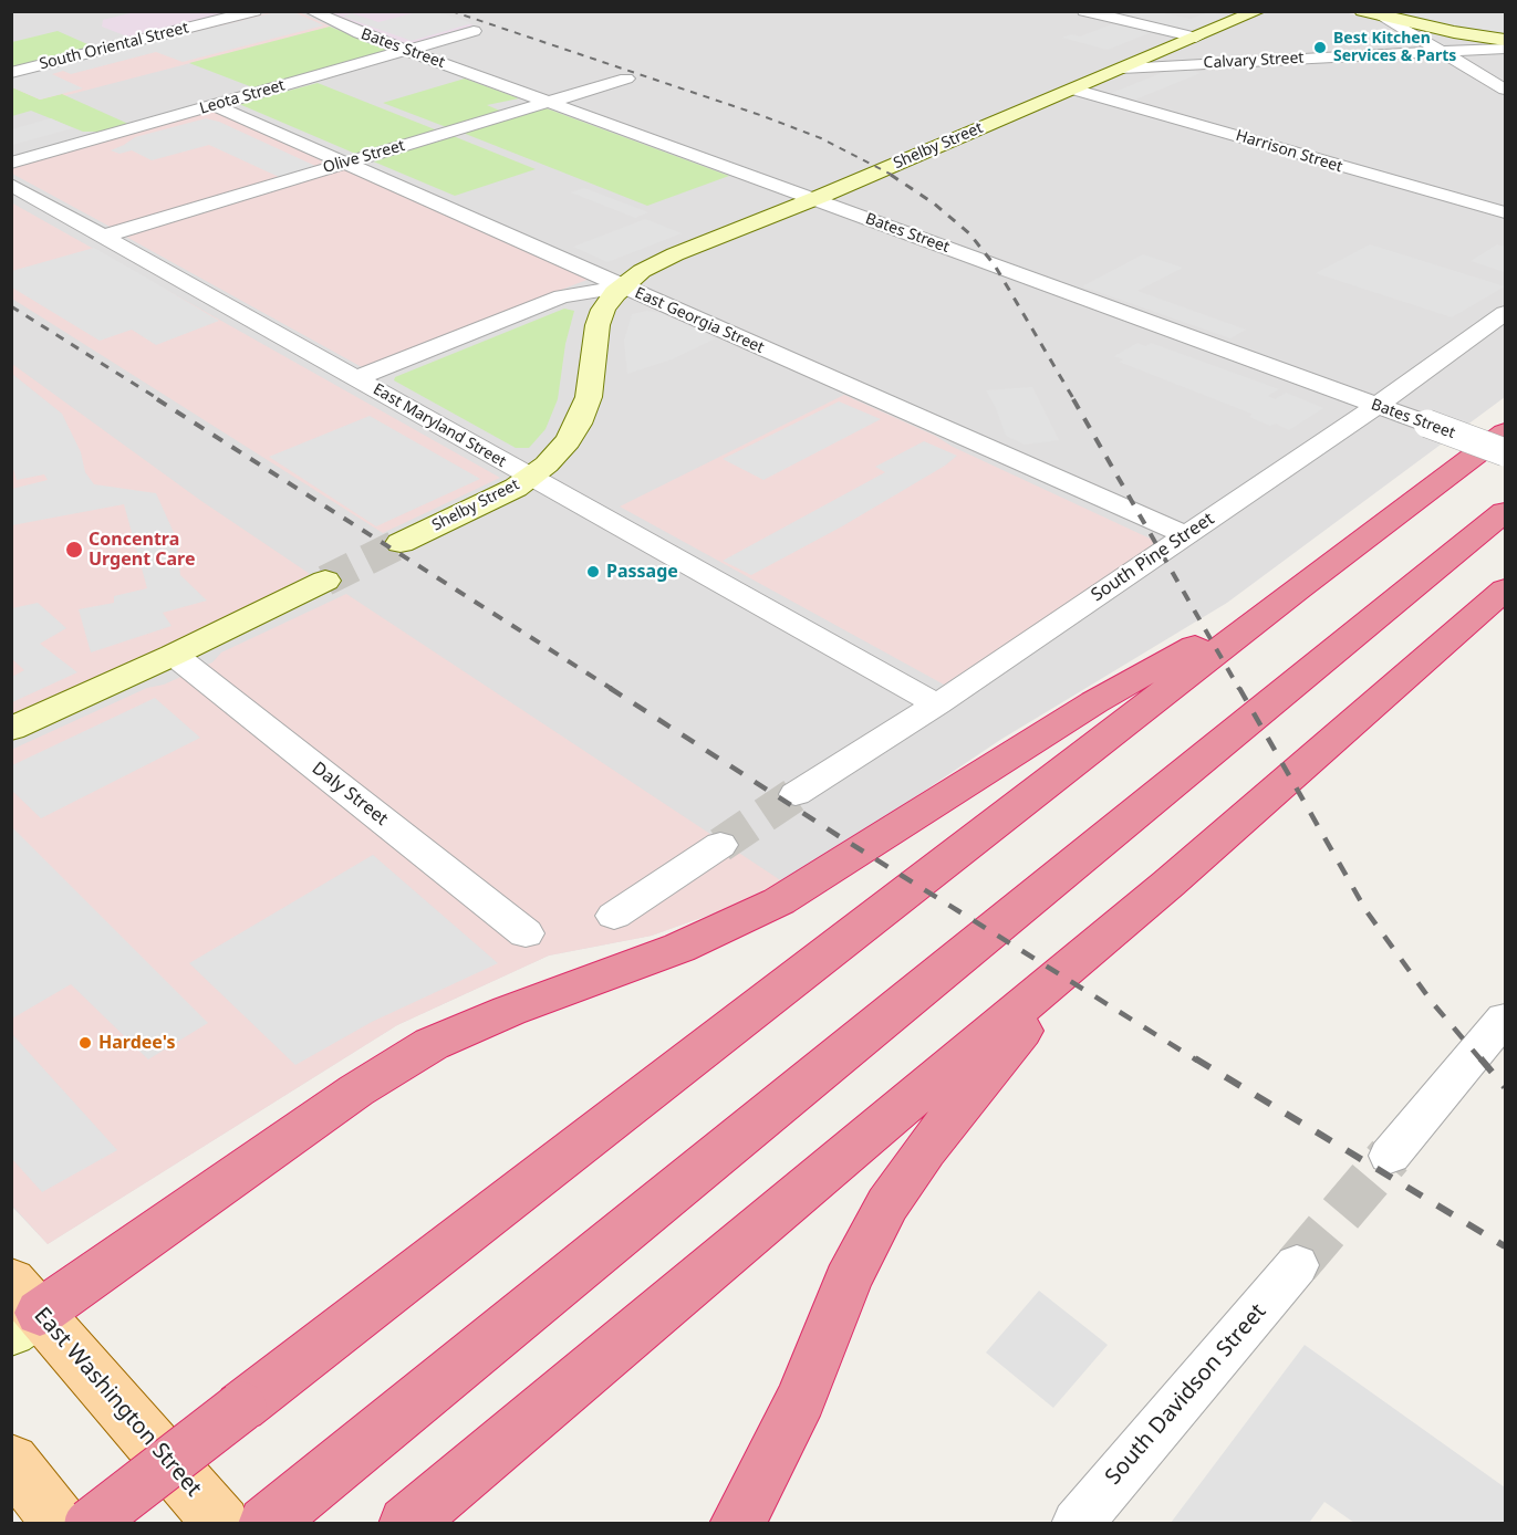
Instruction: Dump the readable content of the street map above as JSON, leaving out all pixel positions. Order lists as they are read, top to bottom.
{
  "streets": {
    "main road": ["Shelby Street", "East Washington Street"],
    "street": [
      "South Oriental Street",
      "Bates Street",
      "Calvary Street",
      "Leota Street",
      "Harrison Street",
      "Olive Street",
      "East Georgia Street",
      "East Maryland Street",
      "South Pine Street",
      "Daly Street",
      "South Davidson Street"
    ]
  },
  "crossings": [
    ["Bates Street", "Leota Street"],
    ["Bates Street", "Shelby Street"],
    ["Bates Street", "Olive Street"],
    ["Bates Street", "South Pine Street"],
    ["Calvary Street", "Shelby Street"],
    ["Leota Street", "East Georgia Street"],
    ["Shelby Street", "Harrison Street"],
    ["Shelby Street", "East Georgia Street"],
    ["Shelby Street", "East Maryland Street"],
    ["Olive Street", "East Georgia Street"],
    ["Olive Street", "East Maryland Street"],
    ["East Georgia Street", "South Pine Street"],
    ["East Maryland Street", "South Pine Street"]
  ],
  "places": [
    "Best Kitchen Services & Parts",
    "Concentra Urgent Care",
    "Passage",
    "Hardee's"
  ]
}
